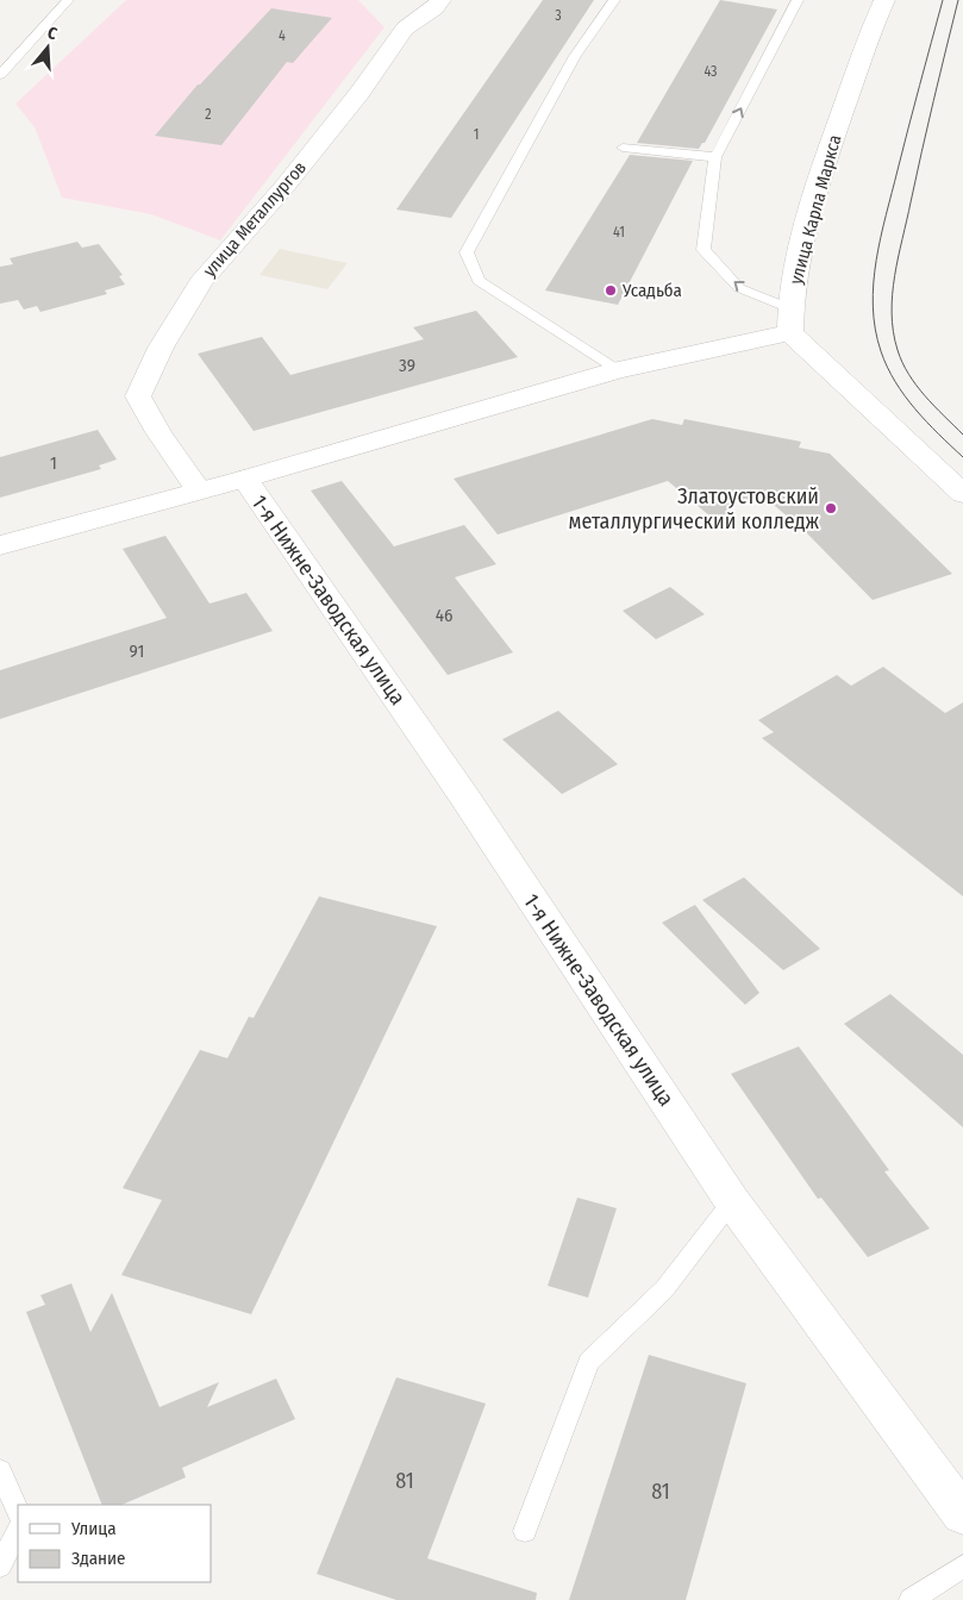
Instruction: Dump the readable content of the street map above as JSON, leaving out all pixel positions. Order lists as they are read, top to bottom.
{
  "streets": {
    "street": ["улица Карла Маркса", "улица Металлургов", "1-я Нижне-Заводская улица"]
  },
  "places": ["Усадьба", "Златоустовский металлургический колледж"],
  "house_numbers": [
    "3",
    "4",
    "43",
    "2",
    "1",
    "41",
    "39",
    "1",
    "46",
    "91",
    "81",
    "81"
  ],
  "legend": ["Улица", "Здание"],
  "north": "top"
}
